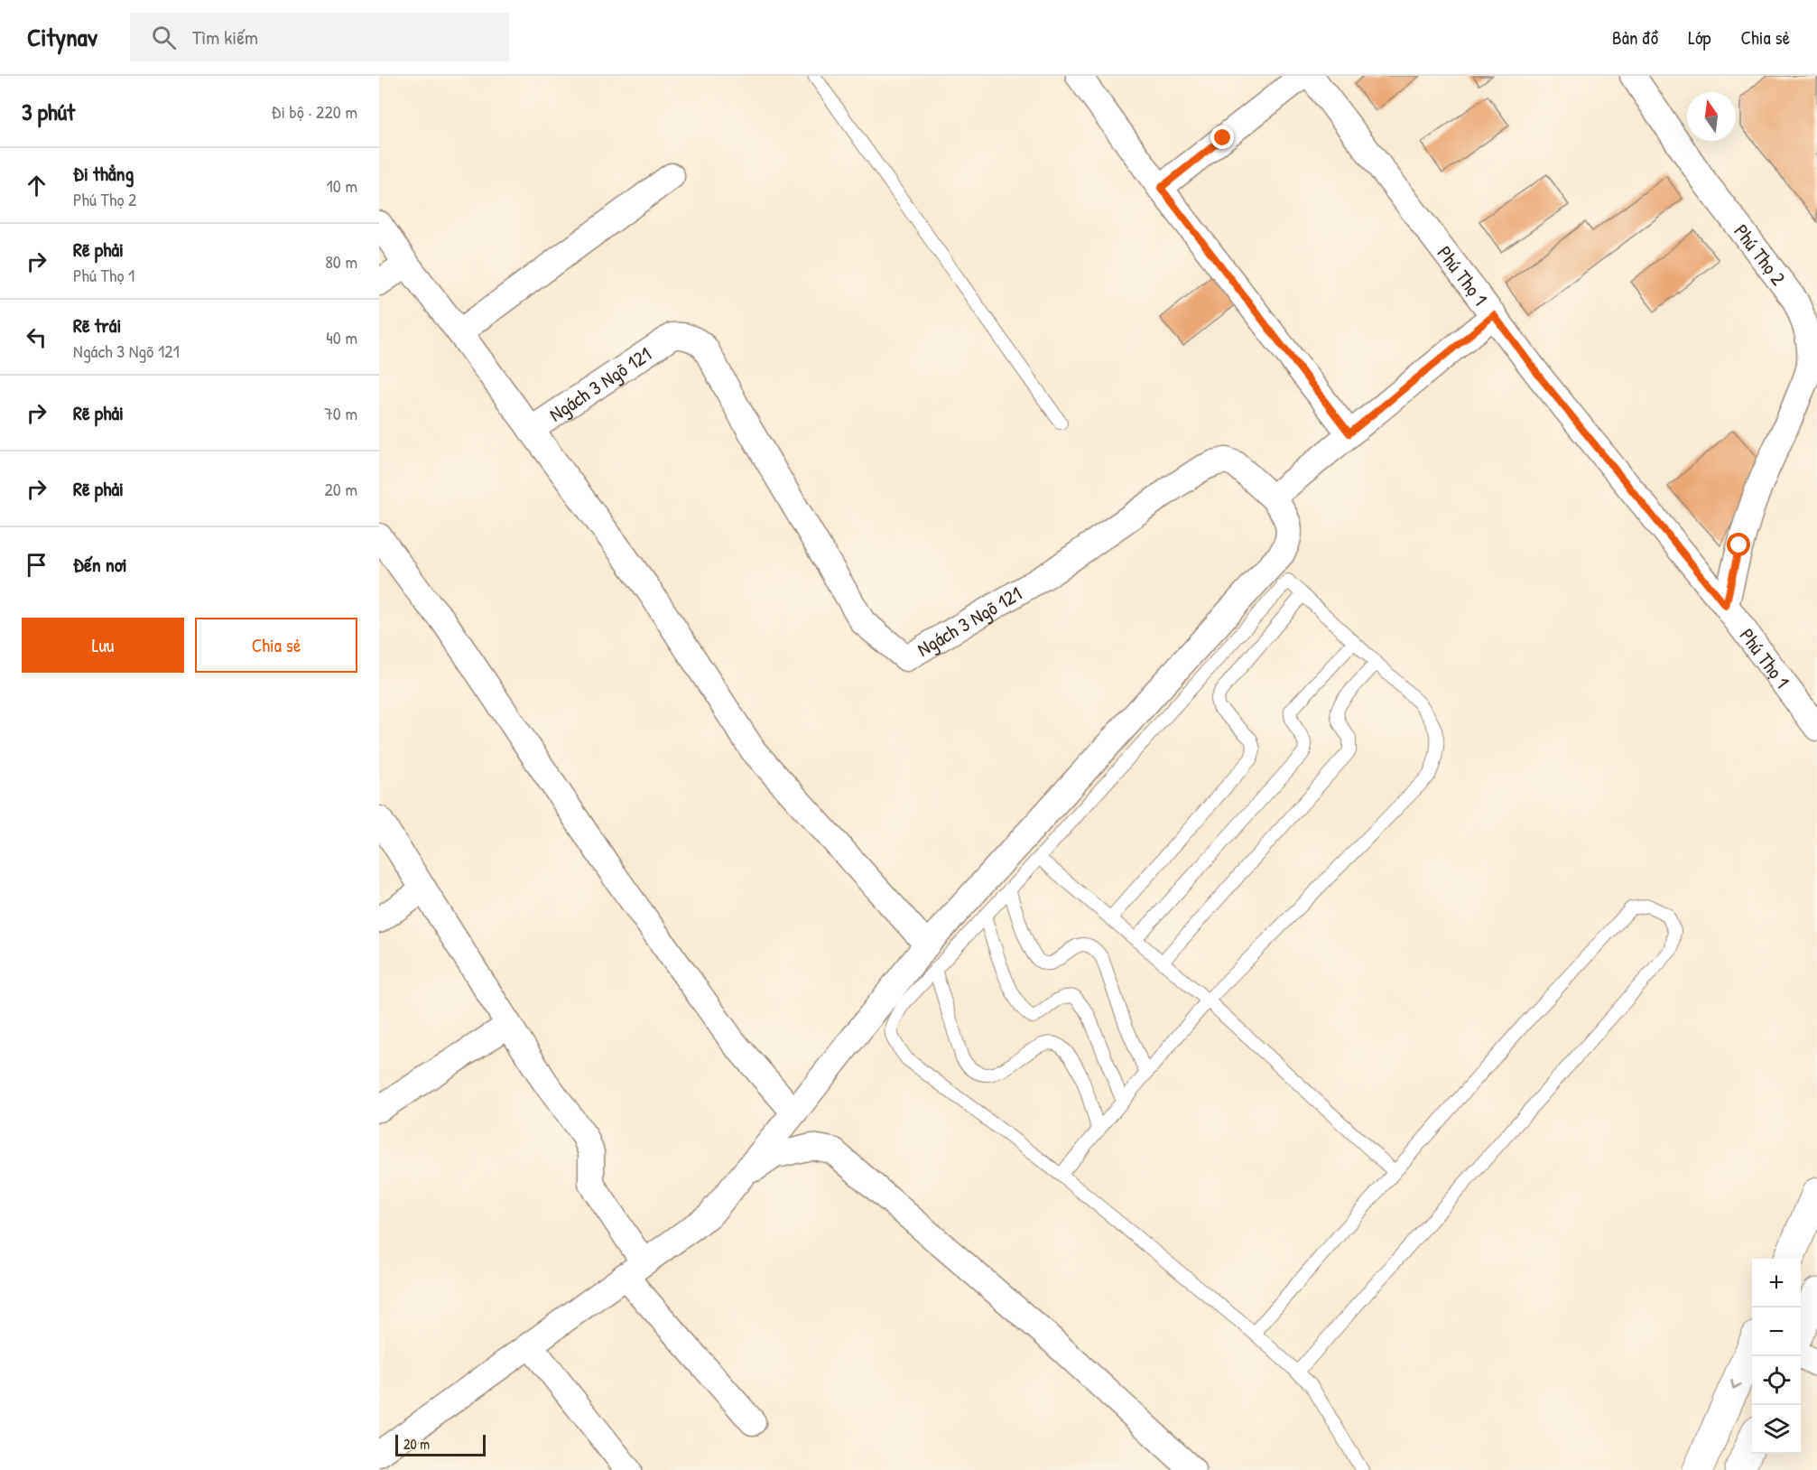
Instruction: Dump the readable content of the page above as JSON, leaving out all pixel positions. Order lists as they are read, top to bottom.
{
  "streets": {
    "street": ["Phú Thọ 2", "Phú Thọ 1", "Ngách 3 Ngõ 121"]
  },
  "crossings": [
    ["Phú Thọ 2", "Phú Thọ 1"]
  ],
  "scale_bar": "20 m",
  "north": "top",
  "page": {
    "header": "Citynav",
    "search": "Tìm kiếm",
    "nav": ["Bản đồ", "Lớp", "Chia sẻ"],
    "heading": ["3 phút", "Đi bộ · 220 m"],
    "list": [
      ["Đi thẳng", "Phú Thọ 2", "10 m"],
      ["Rẽ phải", "Phú Thọ 1", "80 m"],
      ["Rẽ trái", "Ngách 3 Ngõ 121", "40 m"],
      ["Rẽ phải", "70 m"],
      ["Rẽ phải", "20 m"],
      "Đến nơi"
    ],
    "buttons": ["Lưu", "Chia sẻ"],
    "map_buttons": ["+", "−"],
    "scale": "20 m"
  }
}
